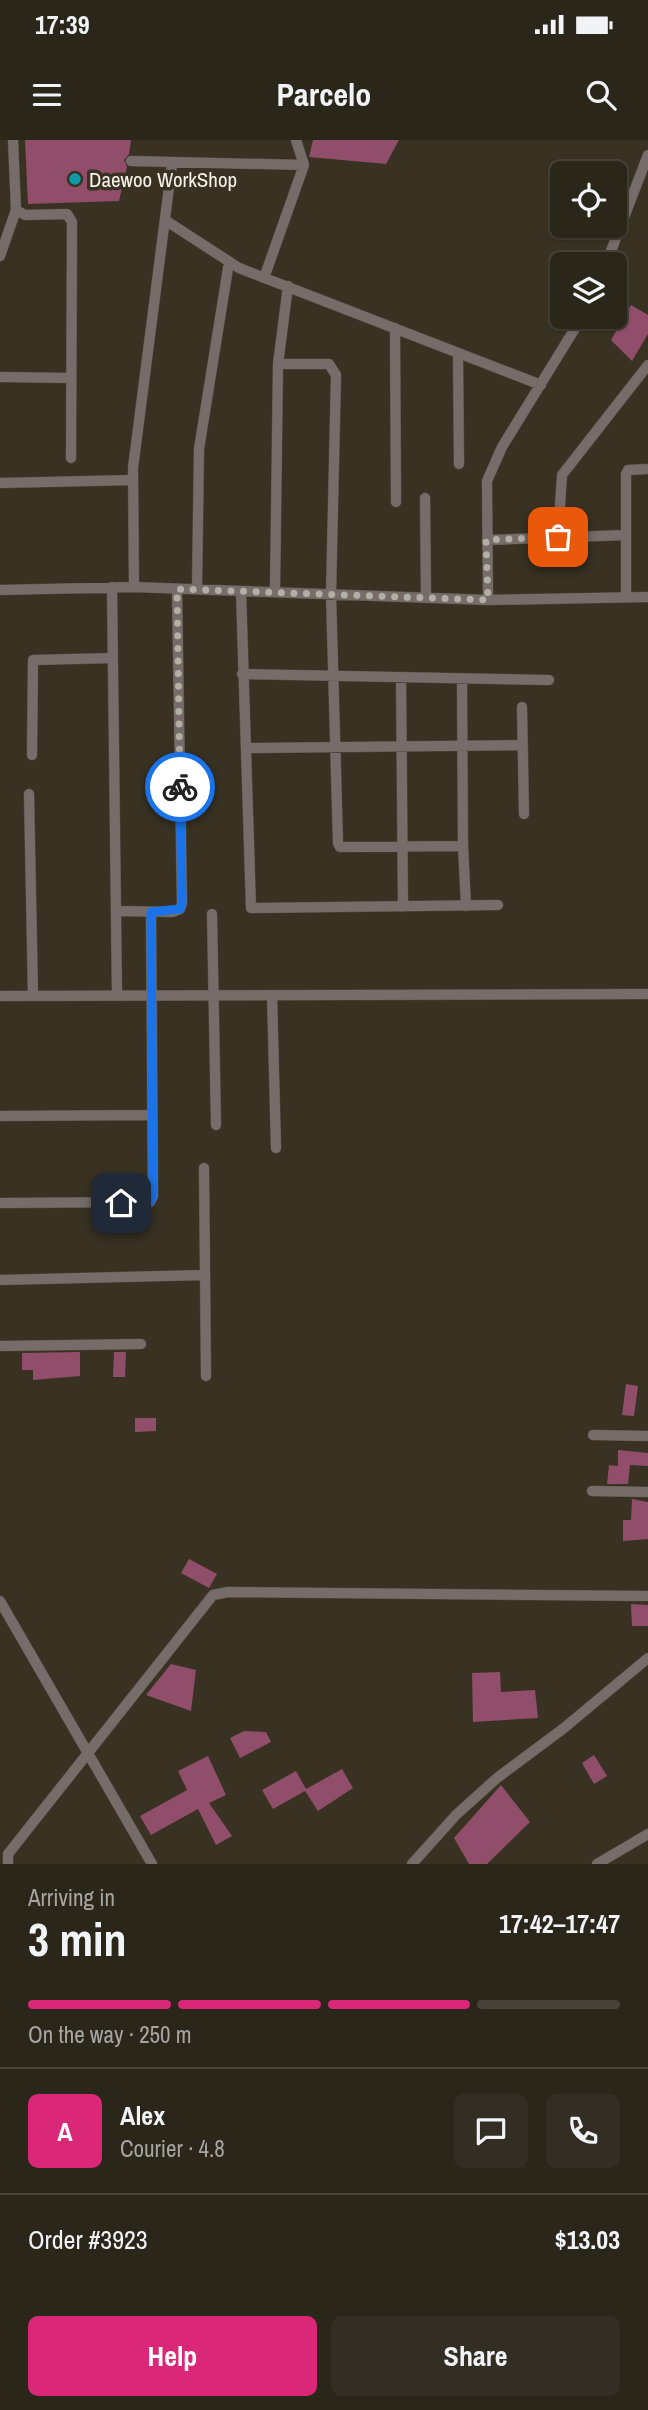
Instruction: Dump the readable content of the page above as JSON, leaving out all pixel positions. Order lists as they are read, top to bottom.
{
  "places": ["Daewoo WorkShop"],
  "page": {
    "status": "17:39",
    "header": "Parcelo",
    "heading": ["3 min", "Arriving in", "17:42–17:47"],
    "panel": [
      "Alex",
      "Courier · 4.8",
      "Order #3923",
      "$13.03"
    ],
    "bar": "On the way · 250 m",
    "round": "A",
    "buttons": ["Help", "Share"]
  }
}
